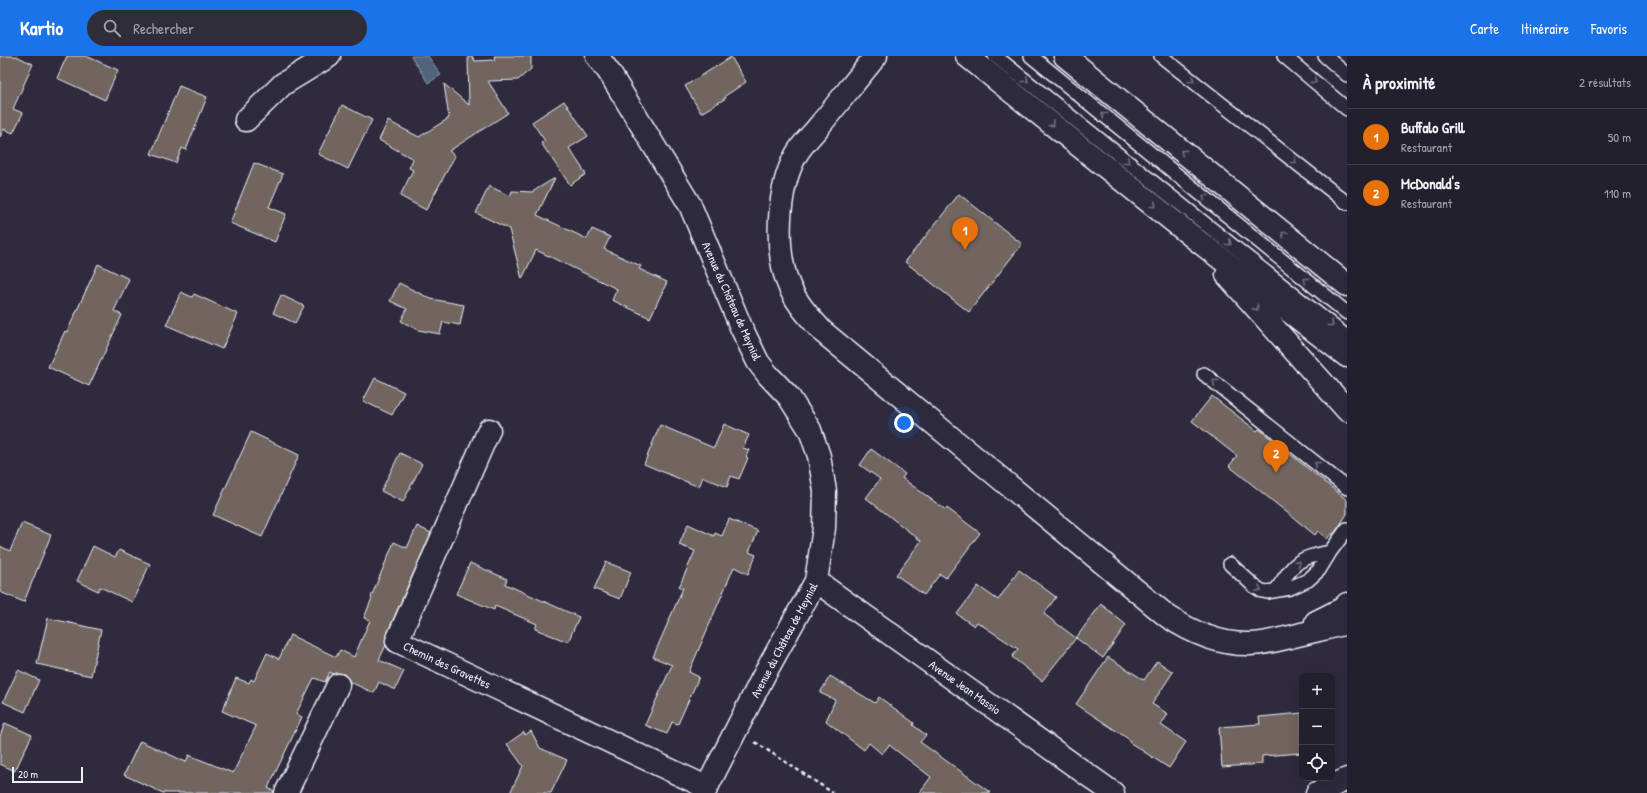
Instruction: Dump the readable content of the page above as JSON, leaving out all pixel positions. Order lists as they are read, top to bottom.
{
  "streets": {
    "street": ["Avenue du Château de Meynial", "Chemin des Gravettes", "Avenue Jean Massio"]
  },
  "crossings": [
    ["Avenue du Château de Meynial", "Chemin des Gravettes"],
    ["Avenue du Château de Meynial", "Avenue Jean Massio"]
  ],
  "scale_bar": "20 m",
  "page": {
    "header": "Kartio",
    "search": "Rechercher",
    "nav": ["Carte", "Itinéraire", "Favoris"],
    "heading": ["À proximité", "2 résultats"],
    "list": [
      {
        "mark": "1",
        "name": "Buffalo Grill",
        "note": "Restaurant",
        "value": "50 m"
      },
      {
        "mark": "2",
        "name": "McDonald's",
        "note": "Restaurant",
        "value": "110 m"
      }
    ],
    "pins": ["1", "2"],
    "map_buttons": ["+", "−"],
    "scale": "20 m"
  }
}
